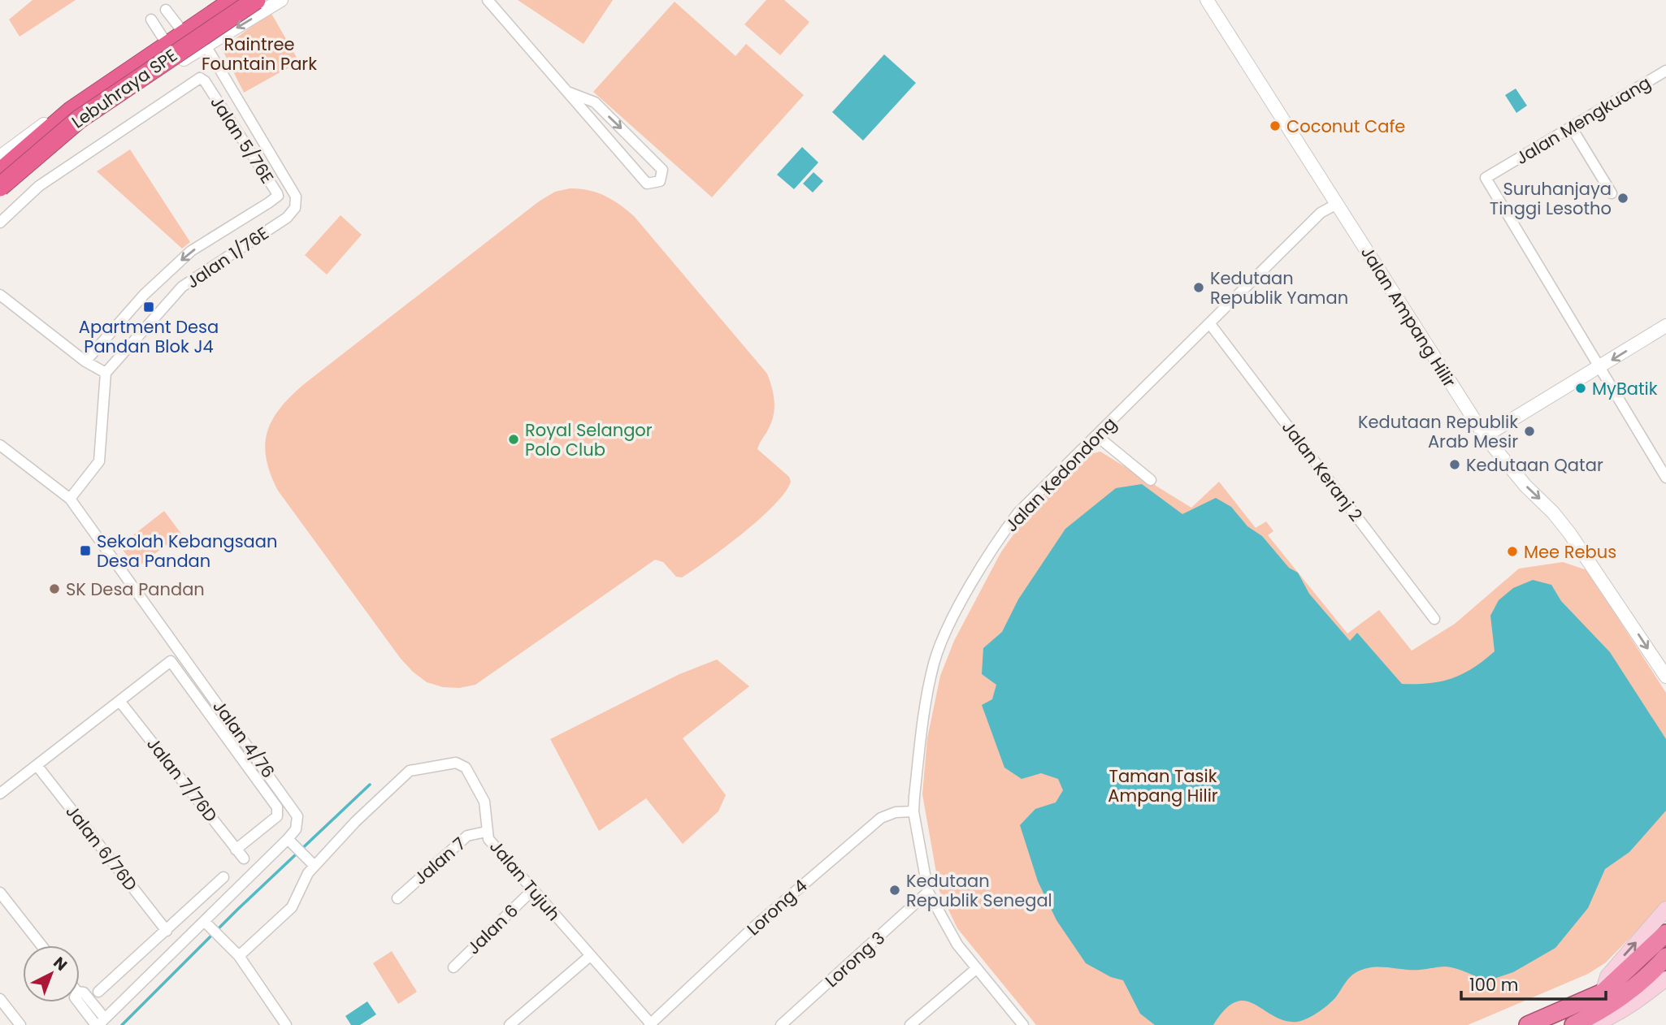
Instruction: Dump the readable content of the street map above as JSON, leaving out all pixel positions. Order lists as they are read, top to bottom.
{
  "streets": {
    "highway": ["Lebuhraya SPE"],
    "street": [
      "Jalan Mengkuang",
      "Jalan 5/76E",
      "Jalan 1/76E",
      "Jalan Ampang Hilir",
      "Jalan Keranj 2",
      "Jalan Kedondong",
      "Jalan 4/76",
      "Jalan 7/76D",
      "Jalan 6/76D",
      "Jalan 7",
      "Jalan Tujuh",
      "Lorong 4",
      "Jalan 6",
      "Lorong 3"
    ]
  },
  "crossings": [
    ["Jalan Ampang Hilir", "Jalan Kedondong"],
    ["Jalan Keranj 2", "Jalan Kedondong"],
    ["Jalan Kedondong", "Lorong 4"],
    ["Jalan Kedondong", "Lorong 3"],
    ["Jalan 7", "Jalan Tujuh"],
    ["Jalan Tujuh", "Lorong 4"],
    ["Jalan Tujuh", "Jalan 6"]
  ],
  "one_way": ["Jalan Ampang Hilir"],
  "parks": ["Raintree Fountain Park", "Taman Tasik Ampang Hilir"],
  "places": {
    "other": [
      "Coconut Cafe",
      "Suruhanjaya Tinggi Lesotho",
      "Kedutaan Republik Yaman",
      "MyBatik",
      "Kedutaan Republik Arab Mesir",
      "Royal Selangor Polo Club",
      "Kedutaan Qatar",
      "Mee Rebus",
      "SK Desa Pandan",
      "Kedutaan Republik Senegal"
    ],
    "transit": ["Apartment Desa Pandan Blok J4", "Sekolah Kebangsaan Desa Pandan"]
  },
  "scale_bar": "100 m",
  "north": "top right"
}
